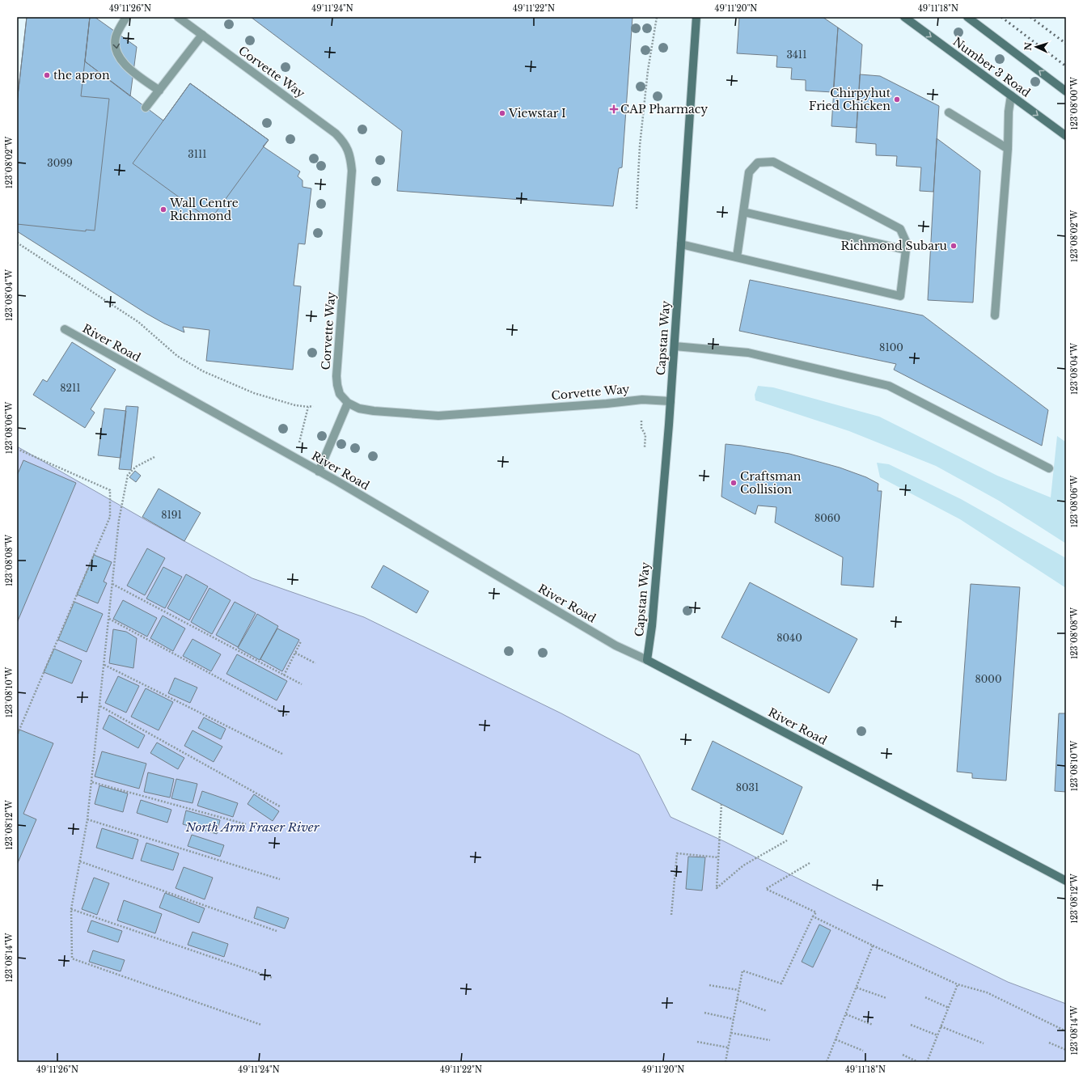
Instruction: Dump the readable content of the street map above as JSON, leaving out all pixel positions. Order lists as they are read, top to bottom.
{
  "streets": {
    "street": [
      "Number 3 Road",
      "Corvette Way",
      "Capstan Way",
      "River Road"
    ]
  },
  "crossings": [
    ["Corvette Way", "Capstan Way"],
    ["Capstan Way", "River Road"]
  ],
  "water": ["North Arm Fraser River"],
  "places": {
    "other": [
      "the apron",
      "Chirpyhut Fried Chicken",
      "Viewstar I",
      "Wall Centre Richmond",
      "Richmond Subaru",
      "Craftsman Collision"
    ],
    "health": ["CAP Pharmacy"]
  },
  "house_numbers": [
    "3411",
    "3111",
    "3099",
    "8100",
    "8211",
    "8191",
    "8060",
    "8040",
    "8000",
    "8031"
  ],
  "north": "left",
  "coordinates": [
    "49°11'26\"N",
    "49°11'24\"N",
    "49°11'22\"N",
    "49°11'20\"N",
    "49°11'18\"N",
    "123°08'00\"W",
    "123°08'02\"W",
    "123°08'04\"W",
    "123°08'06\"W",
    "123°08'08\"W",
    "123°08'10\"W",
    "123°08'12\"W",
    "123°08'14\"W"
  ]
}
